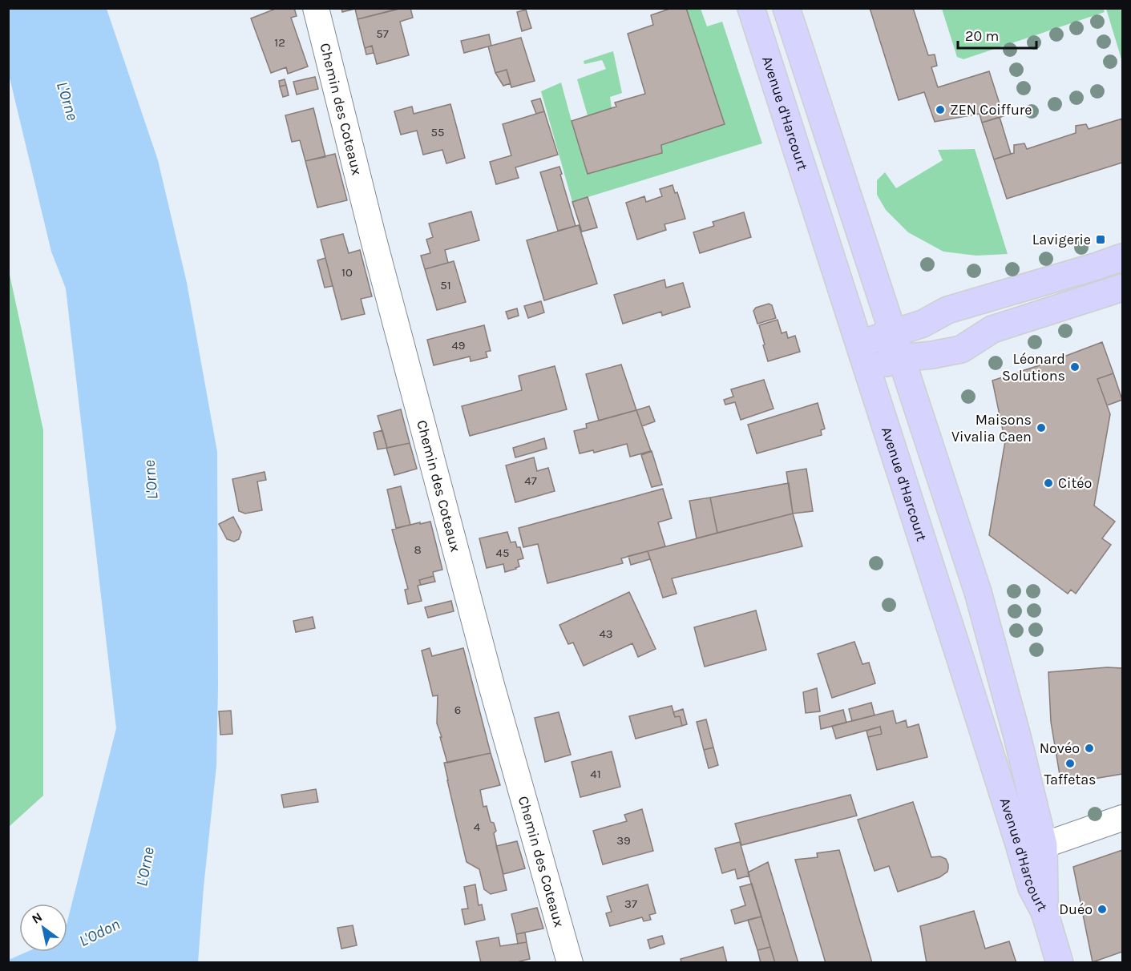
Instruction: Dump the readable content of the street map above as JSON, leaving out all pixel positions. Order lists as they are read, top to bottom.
{
  "streets": {
    "main road": ["Avenue d'Harcourt"],
    "street": ["Chemin des Coteaux"]
  },
  "water": ["L'Orne", "L'Odon"],
  "places": {
    "other": [
      "ZEN Coiffure",
      "Léonard Solutions",
      "Maisons Vivalia Caen",
      "Citéo",
      "Novéo",
      "Taffetas",
      "Duéo"
    ],
    "transit": ["Lavigerie"]
  },
  "house_numbers": [
    "57",
    "12",
    "55",
    "10",
    "51",
    "49",
    "47",
    "8",
    "45",
    "43",
    "6",
    "41",
    "4",
    "39",
    "37"
  ],
  "scale_bar": "20 m",
  "north": "top left"
}
